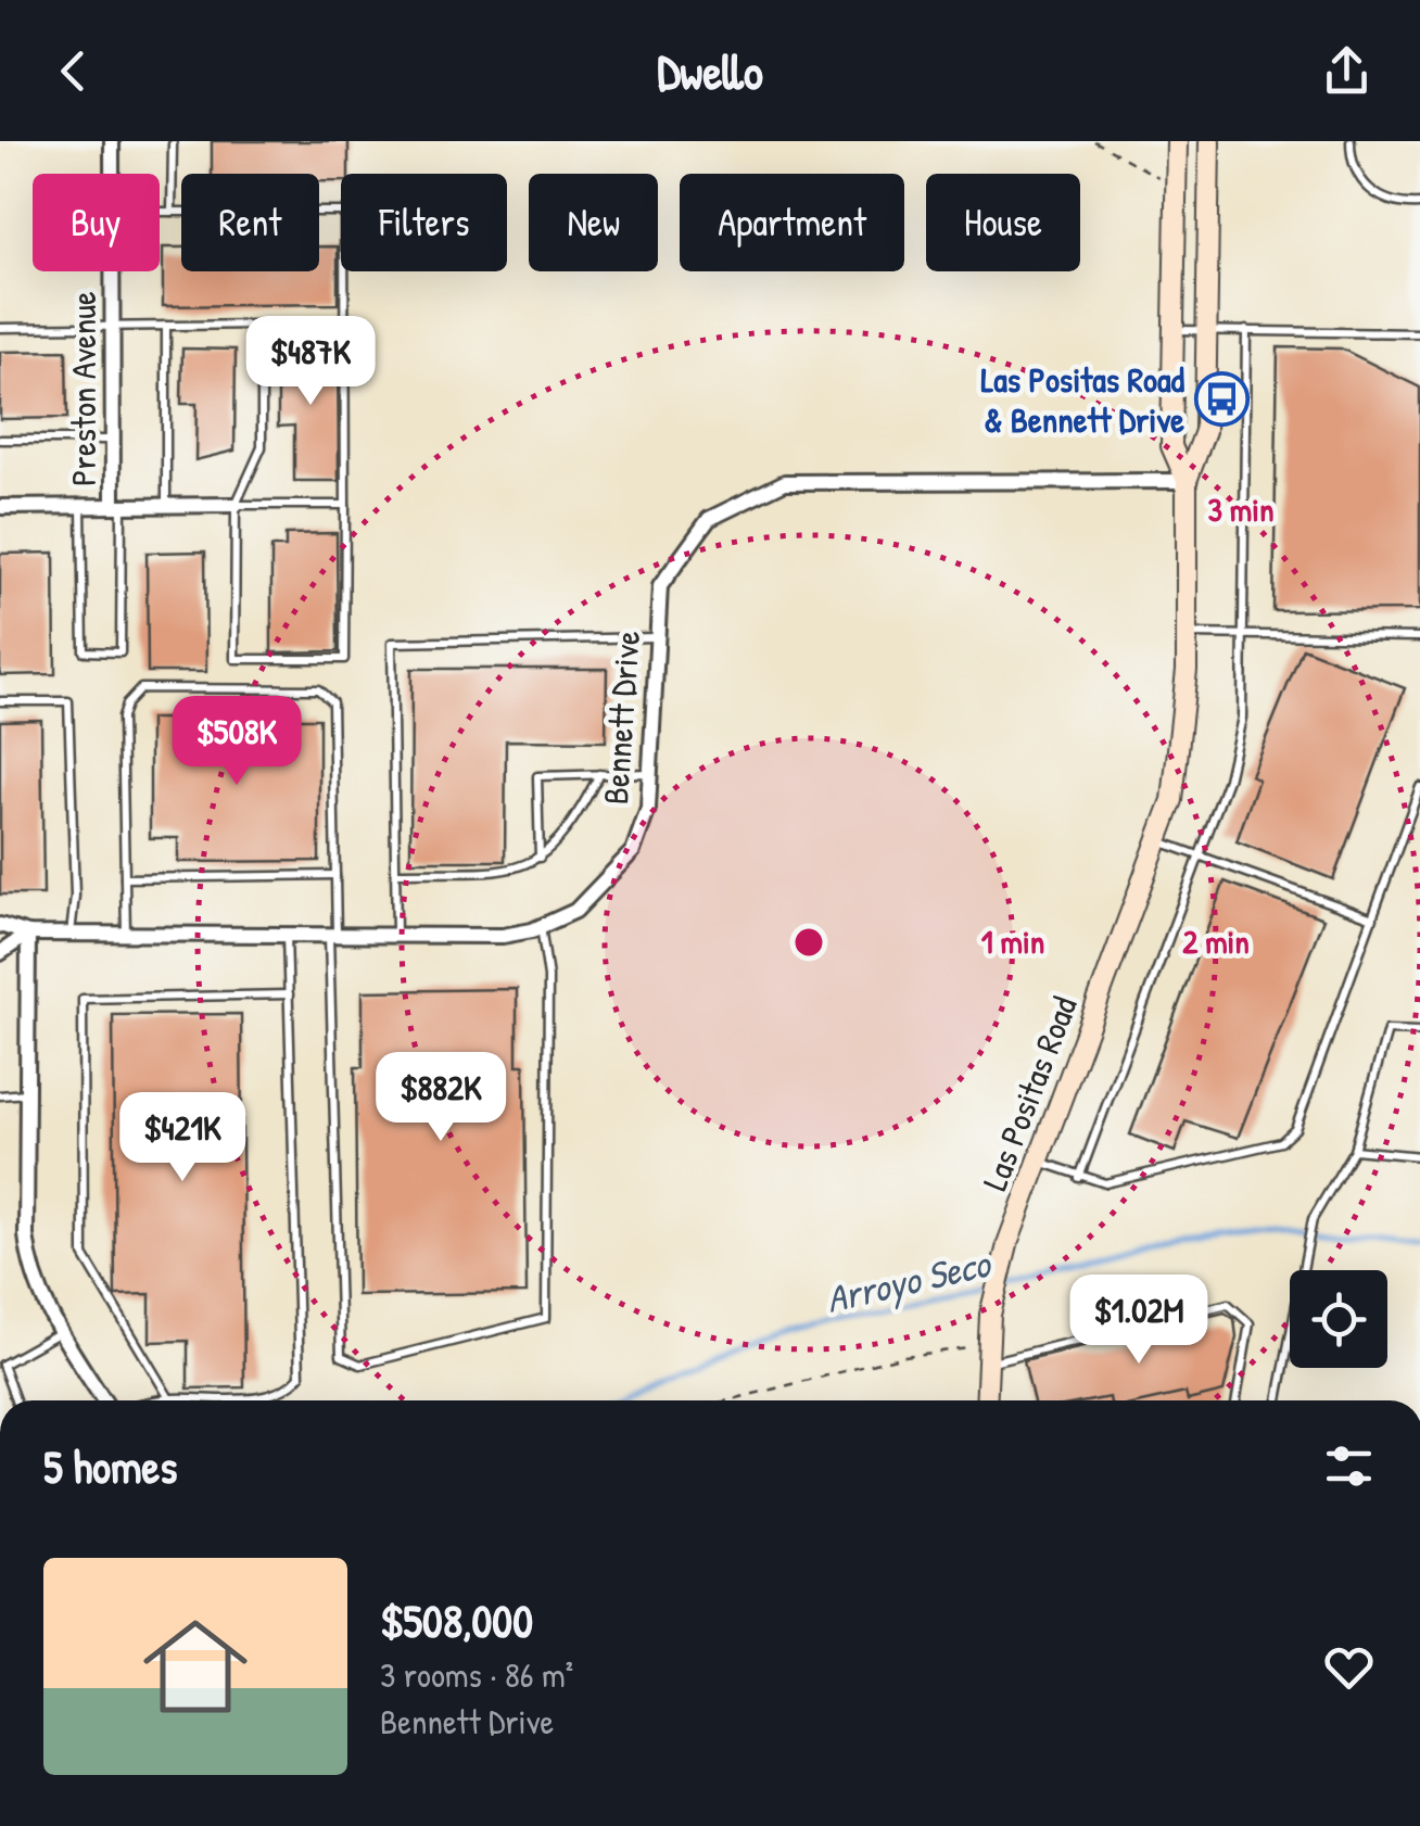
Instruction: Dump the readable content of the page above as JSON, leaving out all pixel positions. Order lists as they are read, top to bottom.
{
  "streets": {
    "main road": ["Las Positas Road"],
    "street": ["Preston Avenue", "Bennett Drive"]
  },
  "crossings": [
    ["Bennett Drive", "Las Positas Road"]
  ],
  "water": ["Arroyo Seco"],
  "places": {
    "bus stop": ["Las Positas Road & Bennett Drive"]
  },
  "page": {
    "header": "Dwello",
    "chip": [
      "Buy",
      "Rent",
      "Filters",
      "New",
      "Apartment",
      "House"
    ],
    "price": [
      "$487K",
      "$508K",
      "$882K",
      "$421K",
      "$1.02M"
    ],
    "heading": "5 homes",
    "list": [
      {
        "name": "$508,000",
        "note": "3 rooms · 86 m² · Bennett Drive"
      }
    ]
  },
  "rings": ["3 min", "1 min", "2 min"]
}
